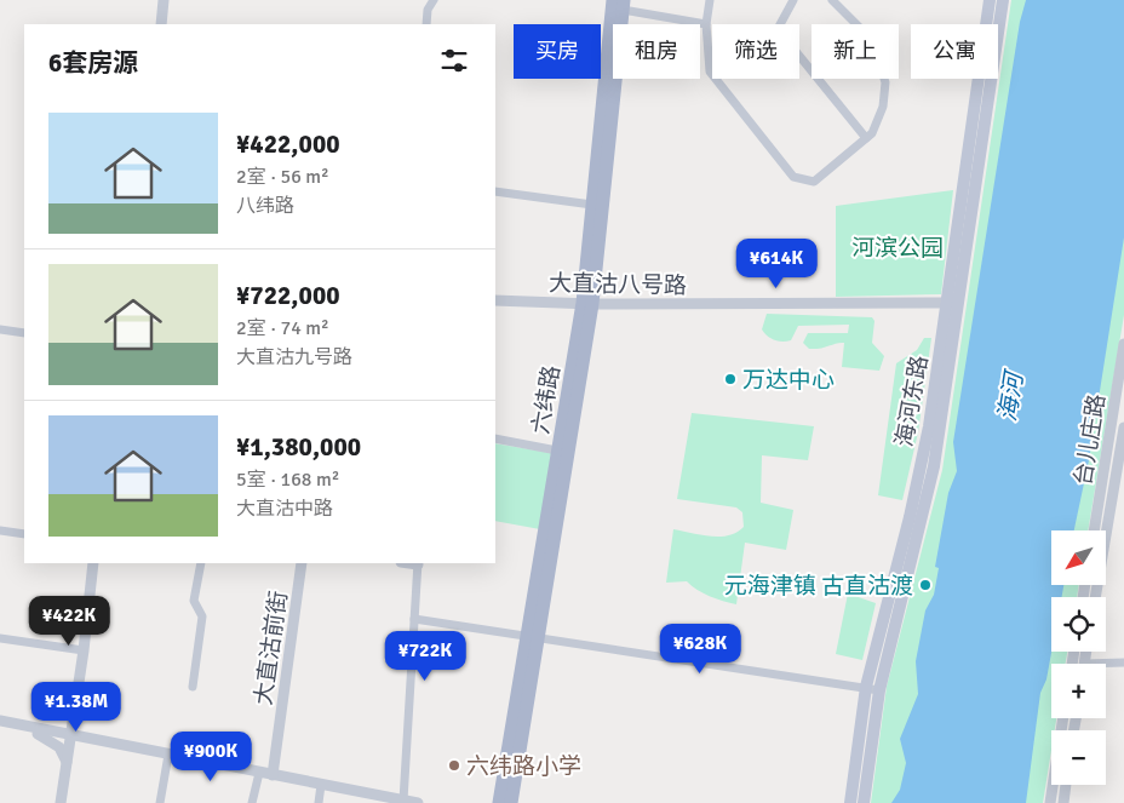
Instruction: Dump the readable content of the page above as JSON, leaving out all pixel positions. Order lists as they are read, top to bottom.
{
  "streets": {
    "main road": ["六纬路", "海河东路"],
    "street": ["大直沽八号路", "台儿庄路", "大直沽前街"]
  },
  "crossings": [
    ["大直沽八号路", "六纬路"],
    ["大直沽八号路", "海河东路"]
  ],
  "water": ["海河"],
  "parks": ["河滨公园"],
  "places": ["万达中心", "元海津镇 古直沽渡", "六纬路小学"],
  "north": "bottom left",
  "page": {
    "chip": [
      "买房",
      "租房",
      "筛选",
      "新上",
      "公寓"
    ],
    "heading": "6套房源",
    "list": [
      {
        "name": "¥422,000",
        "note": "2室 · 56 m² · 八纬路"
      },
      {
        "name": "¥722,000",
        "note": "2室 · 74 m² · 大直沽九号路"
      },
      {
        "name": "¥1,380,000",
        "note": "5室 · 168 m² · 大直沽中路"
      }
    ],
    "price": [
      "¥614K",
      "¥422K",
      "¥628K",
      "¥722K",
      "¥1.38M",
      "¥900K"
    ],
    "map_buttons": ["+", "−"]
  }
}
